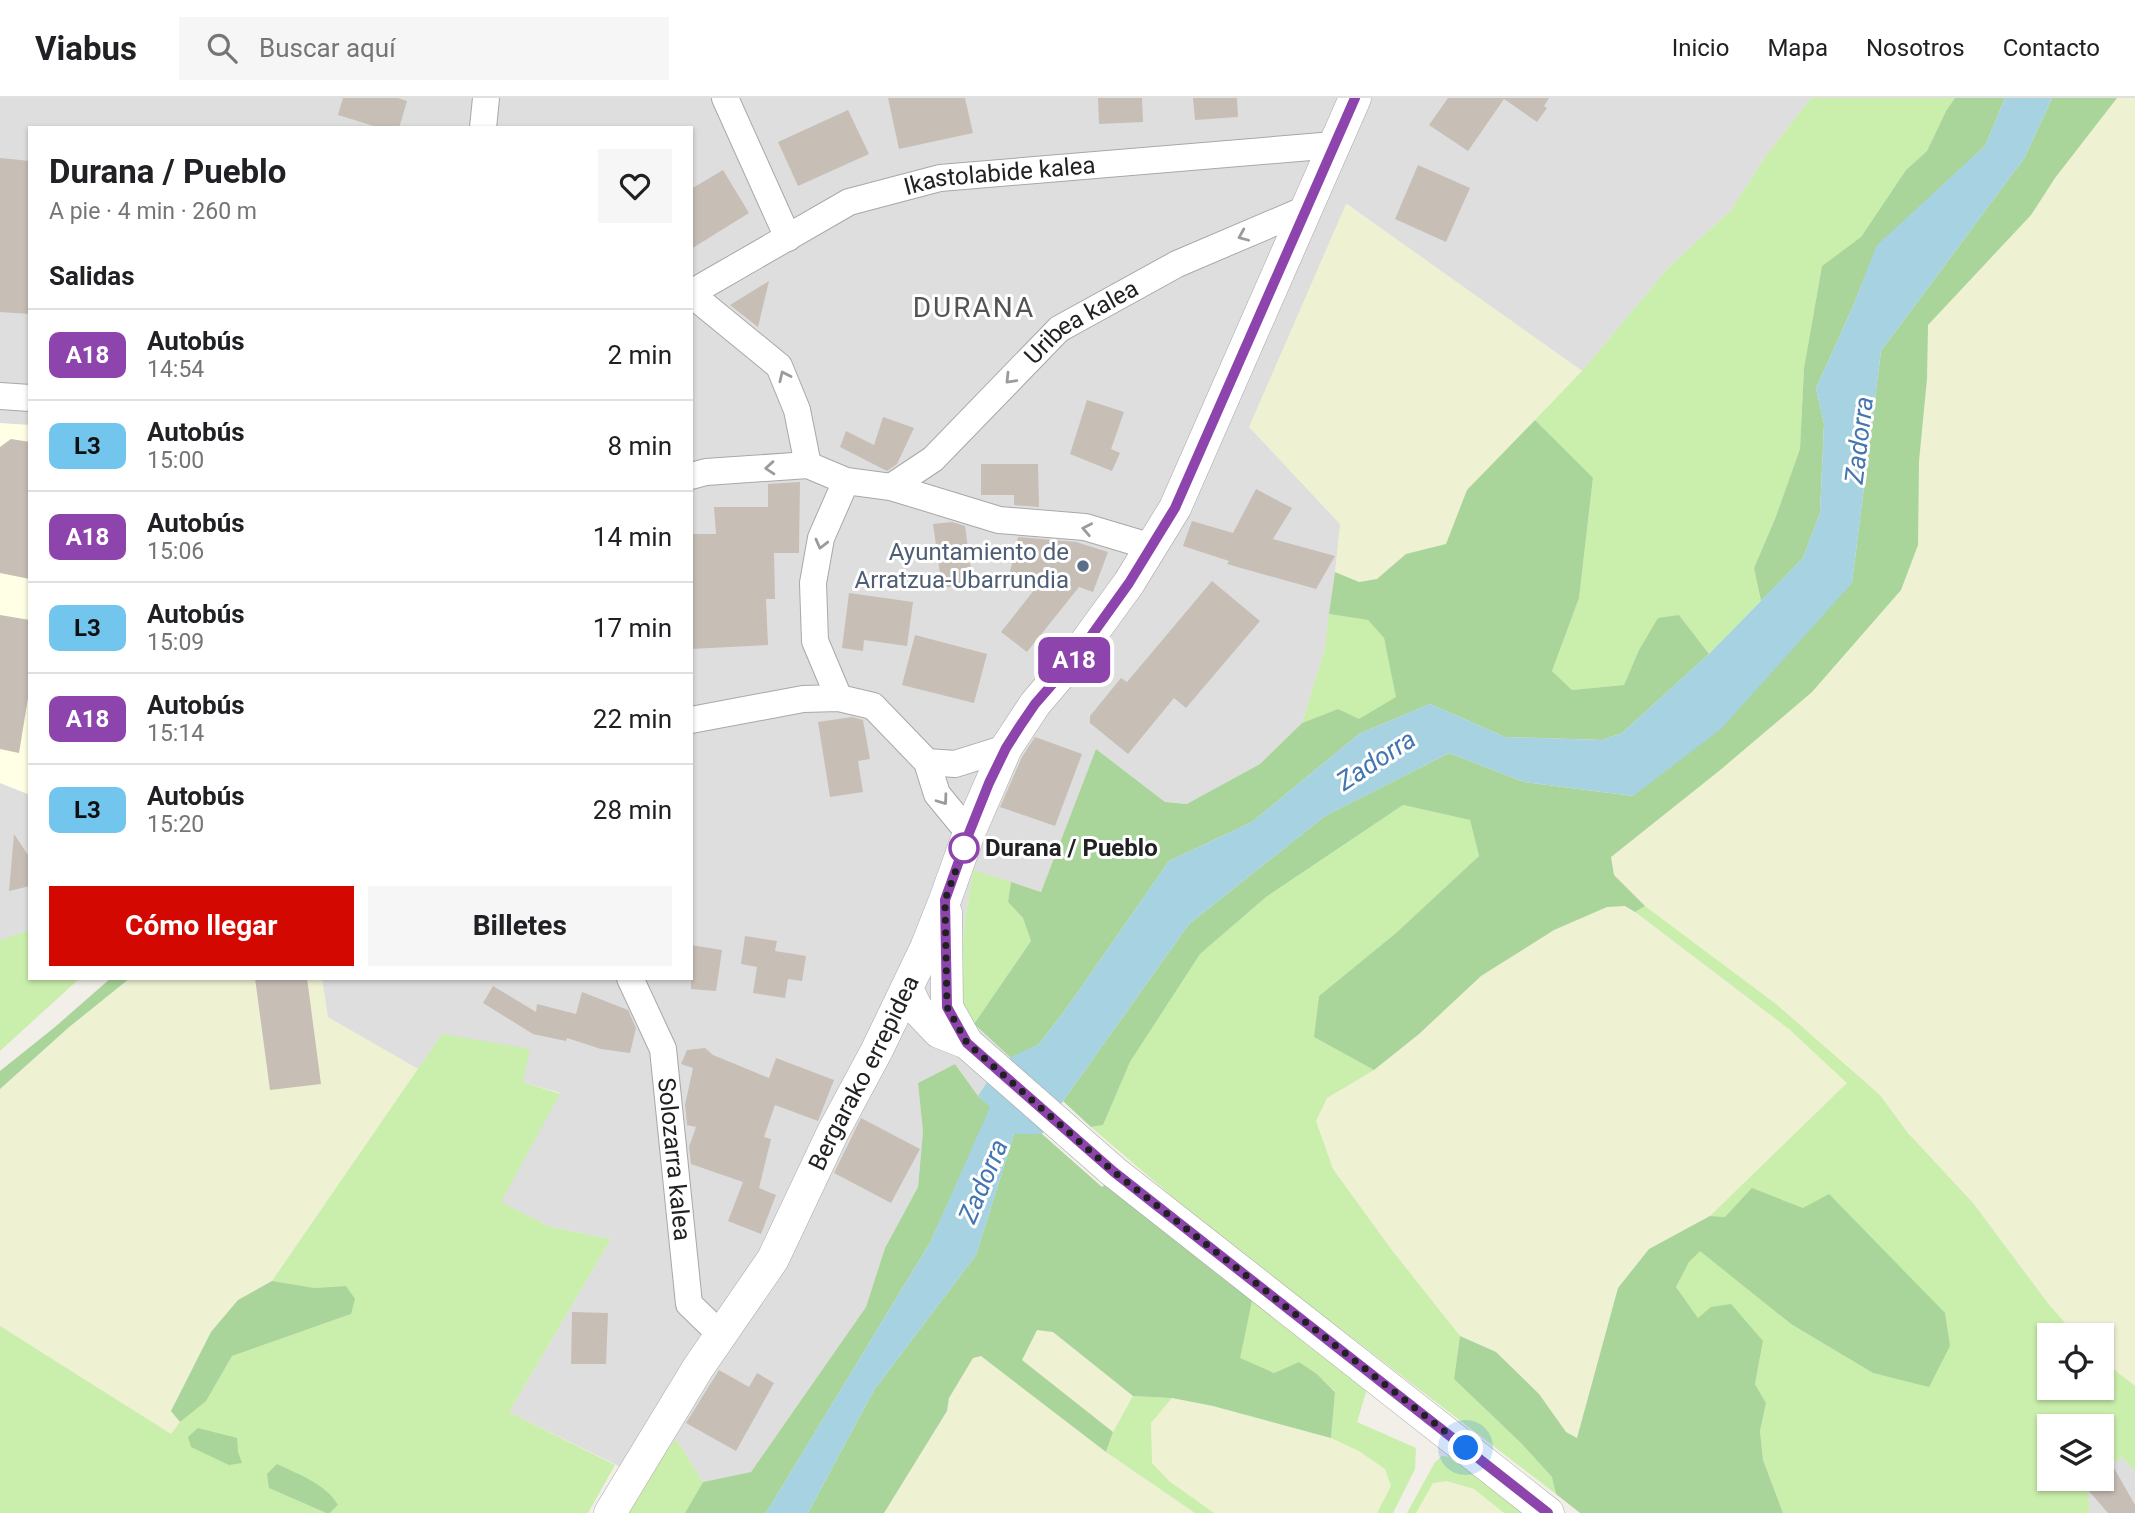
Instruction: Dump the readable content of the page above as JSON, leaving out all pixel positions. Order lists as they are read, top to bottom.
{
  "streets": {
    "street": [
      "Ikastolabide kalea",
      "Uribea kalea",
      "Bergarako errepidea",
      "Solozarra kalea"
    ]
  },
  "crossings": [
    ["Ikastolabide kalea", "Bergarako errepidea"],
    ["Uribea kalea", "Bergarako errepidea"],
    ["Bergarako errepidea", "Solozarra kalea"]
  ],
  "one_way": ["Uribea kalea"],
  "districts": ["DURANA"],
  "water": ["Zadorra"],
  "places": ["Ayuntamiento de Arratzua-Ubarrundia", "Durana / Pueblo"],
  "lines": ["bus line A18"],
  "page": {
    "header": "Viabus",
    "search": "Buscar aquí",
    "nav": [
      "Inicio",
      "Mapa",
      "Nosotros",
      "Contacto"
    ],
    "on_map": "A18",
    "heading": [
      ["Durana / Pueblo", "A pie · 4 min · 260 m"],
      "Salidas"
    ],
    "list": [
      {
        "mark": "A18",
        "name": "Autobús",
        "note": "14:54",
        "value": "2 min"
      },
      {
        "mark": "L3",
        "name": "Autobús",
        "note": "15:00",
        "value": "8 min"
      },
      {
        "mark": "A18",
        "name": "Autobús",
        "note": "15:06",
        "value": "14 min"
      },
      {
        "mark": "L3",
        "name": "Autobús",
        "note": "15:09",
        "value": "17 min"
      },
      {
        "mark": "A18",
        "name": "Autobús",
        "note": "15:14",
        "value": "22 min"
      },
      {
        "mark": "L3",
        "name": "Autobús",
        "note": "15:20",
        "value": "28 min"
      }
    ],
    "buttons": ["Cómo llegar", "Billetes"]
  }
}
